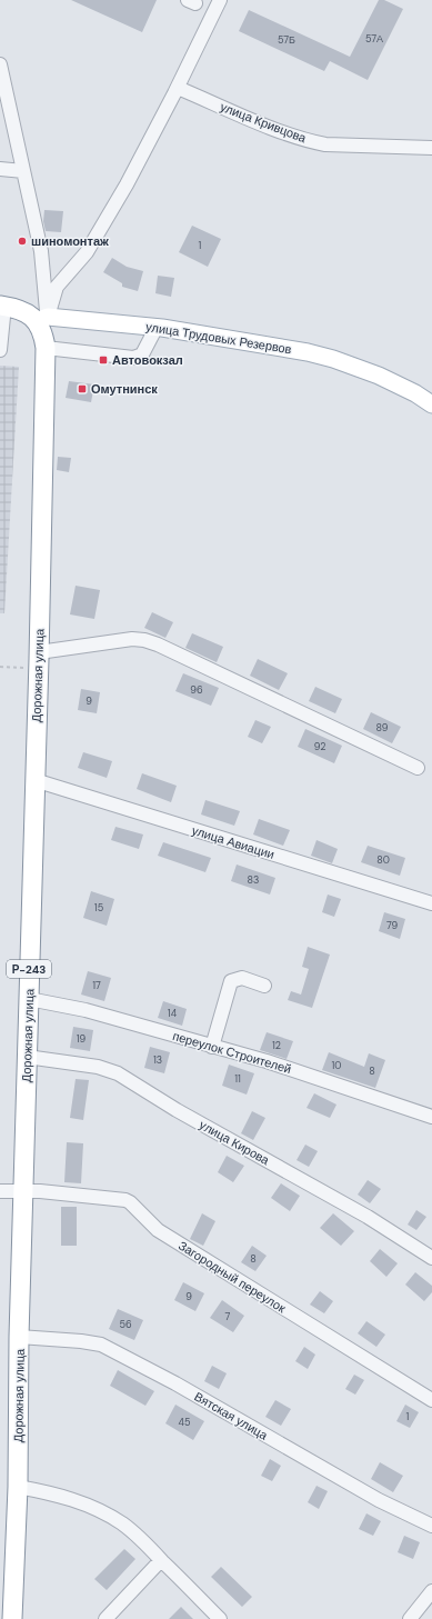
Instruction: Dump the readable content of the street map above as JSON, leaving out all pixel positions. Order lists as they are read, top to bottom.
{
  "streets": {
    "highway": ["улица Трудовых Резервов", "Дорожная улица", "Р-243"],
    "street": [
      "улица Кривцова",
      "улица Авиации",
      "переулок Строителей",
      "улица Кирова",
      "Загородный переулок",
      "Вятская улица"
    ]
  },
  "crossings": [
    ["улица Трудовых Резервов", "Дорожная улица"],
    ["Дорожная улица", "улица Авиации"],
    ["Дорожная улица", "переулок Строителей"],
    ["Дорожная улица", "улица Кирова"],
    ["Дорожная улица", "Загородный переулок"],
    ["Дорожная улица", "Вятская улица"]
  ],
  "places": {
    "other": ["шиномонтаж"],
    "transit": ["Автовокзал", "Омутнинск"]
  },
  "house_numbers": [
    "57А",
    "57Б",
    "1",
    "96",
    "9",
    "89",
    "92",
    "80",
    "83",
    "15",
    "79",
    "17",
    "14",
    "19",
    "12",
    "13",
    "10",
    "8",
    "11",
    "8",
    "9",
    "7",
    "56",
    "1",
    "45"
  ]
}
